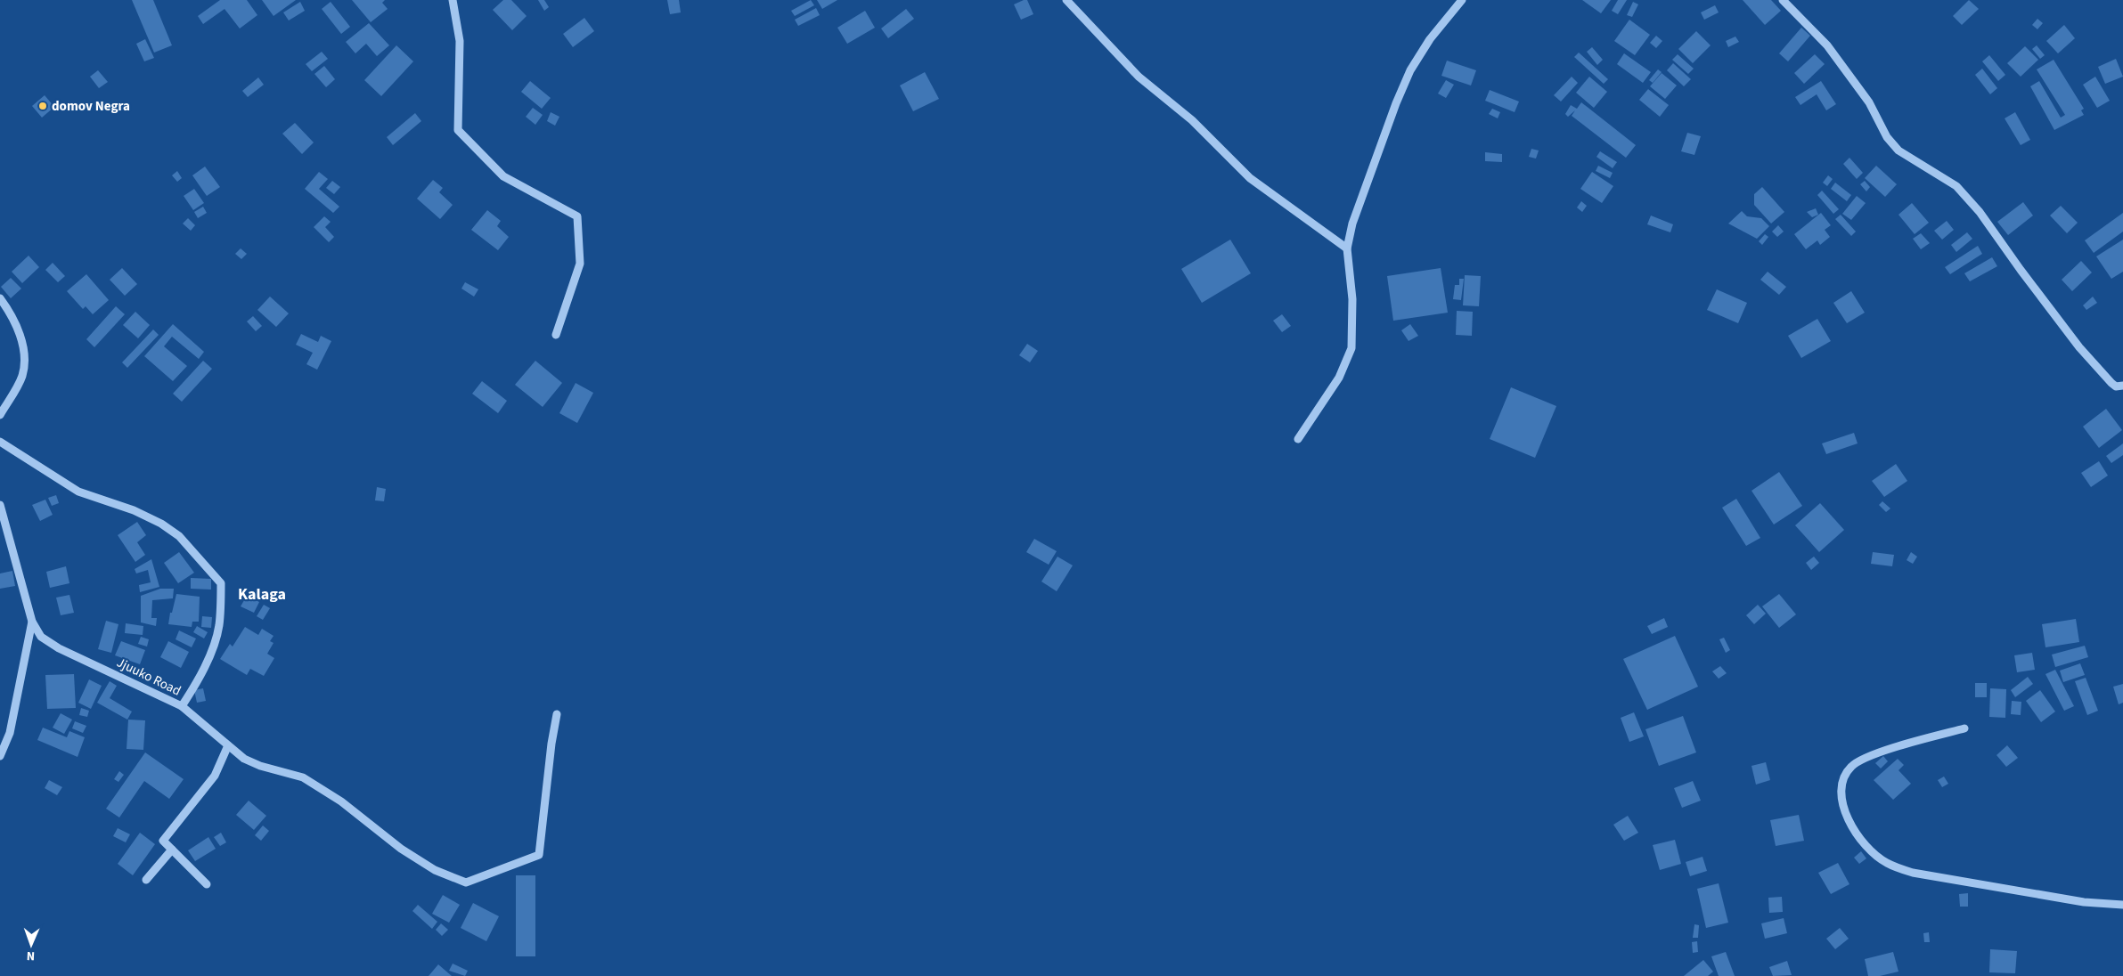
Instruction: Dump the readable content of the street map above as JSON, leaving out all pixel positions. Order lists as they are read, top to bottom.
{
  "streets": {
    "street": ["Jjuuko Road"]
  },
  "districts": ["Kalaga"],
  "places": ["domov Negra"],
  "north": "bottom"
}
